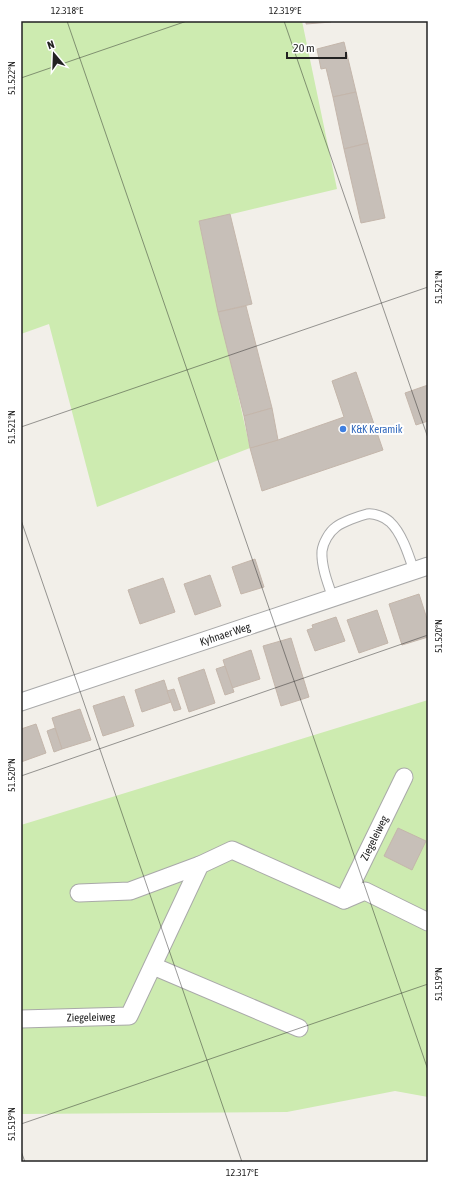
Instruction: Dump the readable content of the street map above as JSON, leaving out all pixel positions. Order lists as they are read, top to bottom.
{
  "streets": {
    "street": ["Kyhnaer Weg", "Ziegeleiweg"]
  },
  "places": ["K&K Keramik"],
  "scale_bar": "20 m",
  "north": "top",
  "coordinates": [
    "12.318°E",
    "12.319°E",
    "51.522°N",
    "51.521°N",
    "51.520°N",
    "51.519°N",
    "12.317°E"
  ]
}
